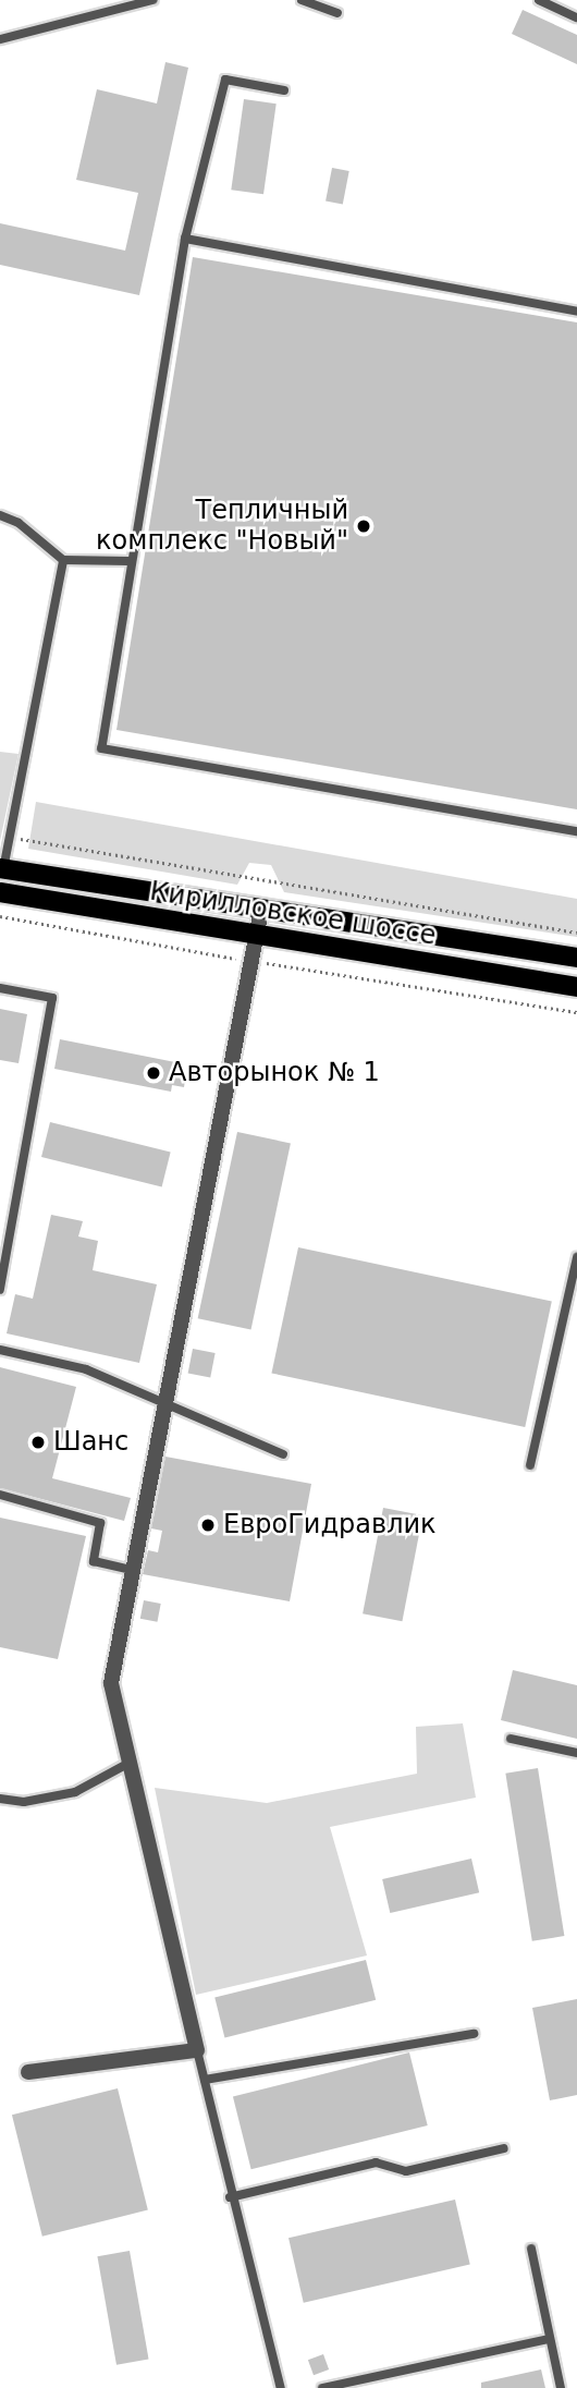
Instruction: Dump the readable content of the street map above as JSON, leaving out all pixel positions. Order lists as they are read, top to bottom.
{
  "streets": {
    "main road": ["Кирилловское шоссе"]
  },
  "places": [
    "Тепличный комплекс \"Новый\"",
    "Авторынок № 1",
    "Шанс",
    "ЕвроГидравлик"
  ]
}
